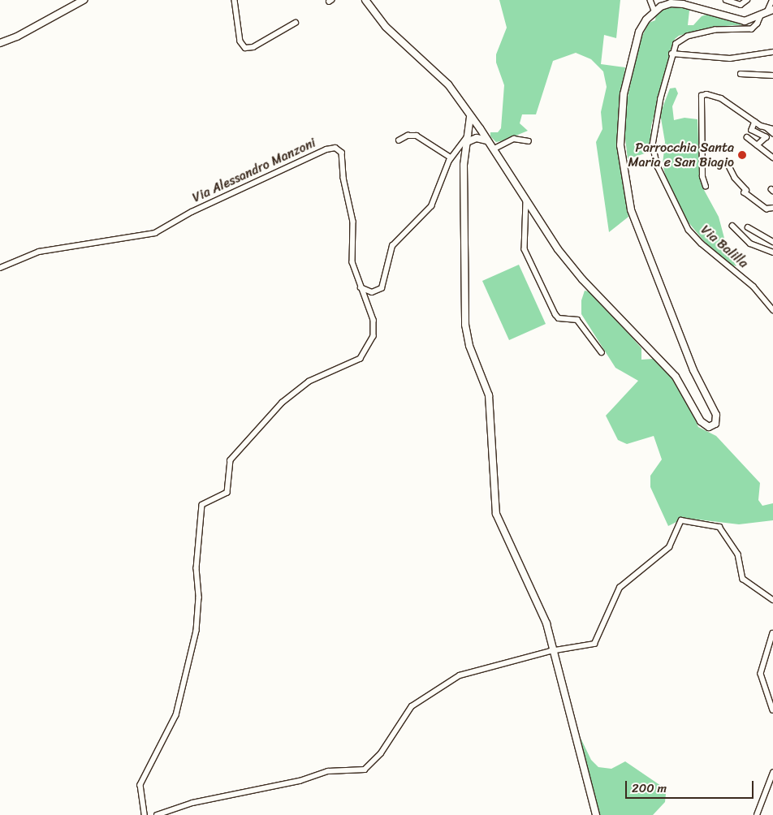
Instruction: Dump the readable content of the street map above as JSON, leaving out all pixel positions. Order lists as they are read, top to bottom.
{
  "streets": {
    "street": ["Via Alessandro Manzoni", "Via Balilla"]
  },
  "places": ["Parrocchia Santa Maria e San Biagio"],
  "scale_bar": "200 m"
}
